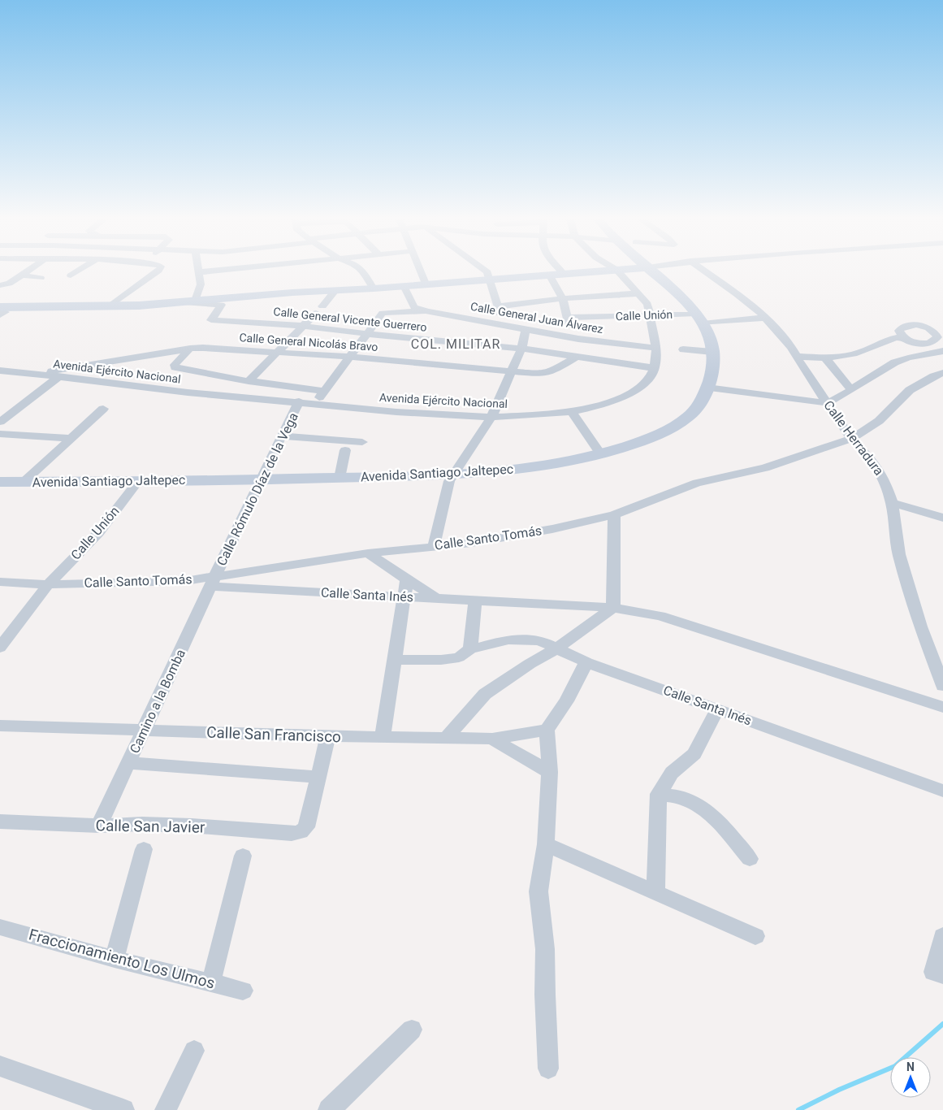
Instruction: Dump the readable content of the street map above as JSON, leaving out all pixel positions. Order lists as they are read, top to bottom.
{
  "streets": {
    "street": [
      "Calle Unión",
      "Calle General Juan Álvarez",
      "Calle General Vicente Guerrero",
      "Calle General Nicolás Bravo",
      "Avenida Ejército Nacional",
      "Calle Herradura",
      "Avenida Santiago Jaltepec",
      "Calle Rómulo Díaz de la Vega",
      "Calle Santo Tomás",
      "Calle Santa Inés",
      "Camino a la Bomba",
      "Calle San Francisco",
      "Calle San Javier",
      "Fraccionamiento Los Ulmos"
    ]
  },
  "crossings": [
    ["Calle Unión", "Avenida Ejército Nacional"],
    ["Calle Unión", "Calle Herradura"],
    ["Calle Unión", "Avenida Santiago Jaltepec"],
    ["Calle Unión", "Calle Santo Tomás"],
    ["Calle General Juan Álvarez", "Avenida Ejército Nacional"],
    ["Calle General Vicente Guerrero", "Calle General Nicolás Bravo"],
    ["Calle General Vicente Guerrero", "Avenida Ejército Nacional"],
    ["Calle General Nicolás Bravo", "Avenida Ejército Nacional"],
    ["Avenida Ejército Nacional", "Calle Rómulo Díaz de la Vega"],
    ["Calle Herradura", "Calle Santo Tomás"],
    ["Avenida Santiago Jaltepec", "Calle Rómulo Díaz de la Vega"],
    ["Calle Rómulo Díaz de la Vega", "Calle Santo Tomás"],
    ["Calle Rómulo Díaz de la Vega", "Calle Santa Inés"],
    ["Calle Rómulo Díaz de la Vega", "Camino a la Bomba"],
    ["Calle Santo Tomás", "Calle Santa Inés"],
    ["Calle Santo Tomás", "Camino a la Bomba"],
    ["Calle Santa Inés", "Camino a la Bomba"],
    ["Camino a la Bomba", "Calle San Francisco"],
    ["Camino a la Bomba", "Calle San Javier"]
  ],
  "districts": ["COL. MILITAR"],
  "north": "top"
}
